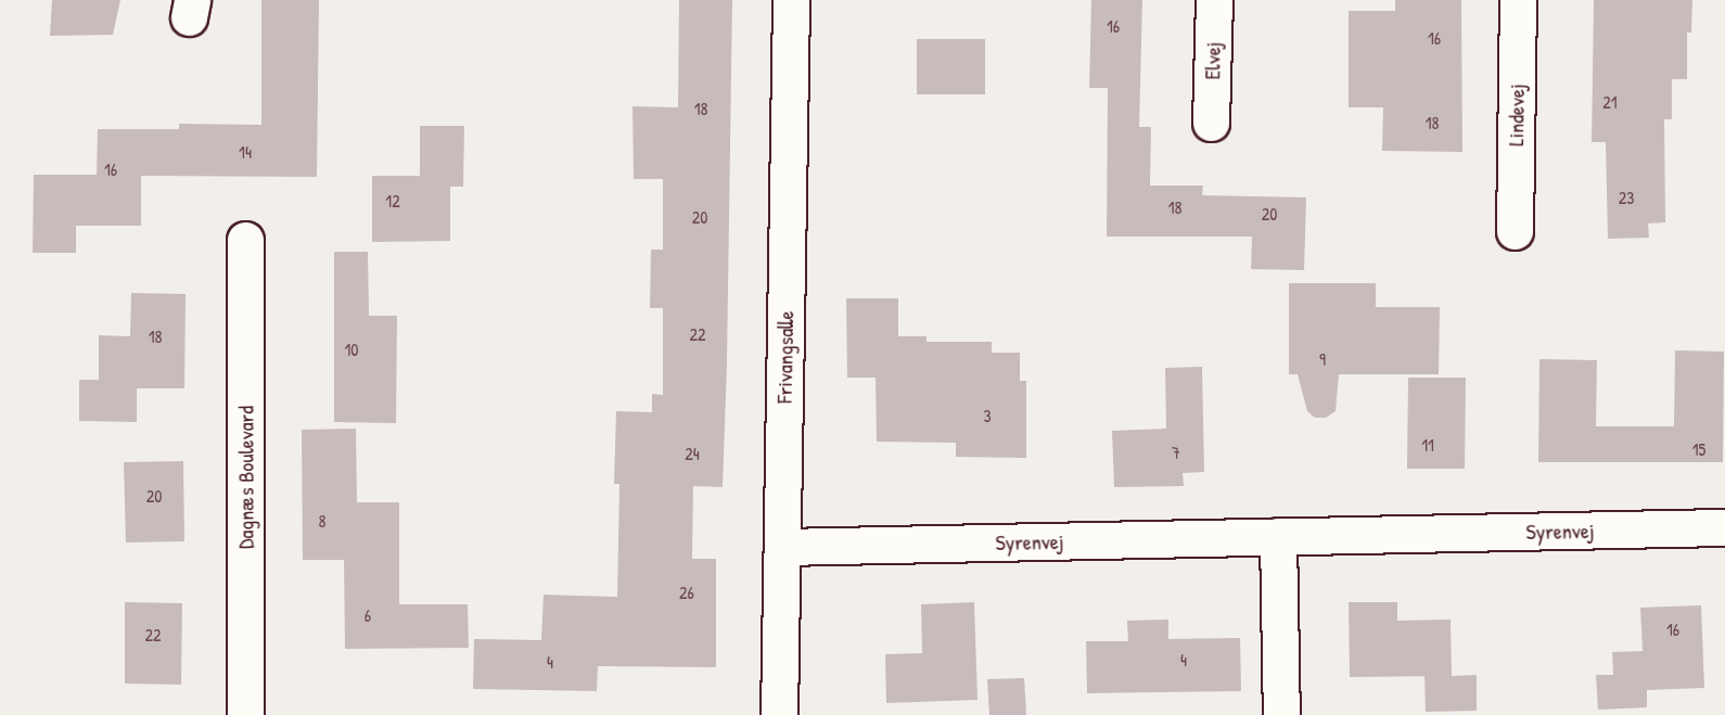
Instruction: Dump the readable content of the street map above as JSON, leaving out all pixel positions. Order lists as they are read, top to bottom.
{
  "streets": {
    "street": [
      "Elvej",
      "Lindevej",
      "Frivangsalle",
      "Dagnæs Boulevard",
      "Syrenvej"
    ]
  },
  "crossings": [
    ["Frivangsalle", "Syrenvej"]
  ],
  "house_numbers": [
    "16",
    "16",
    "21",
    "18",
    "18",
    "14",
    "16",
    "23",
    "12",
    "18",
    "20",
    "20",
    "22",
    "18",
    "10",
    "9",
    "3",
    "11",
    "15",
    "7",
    "24",
    "20",
    "8",
    "26",
    "6",
    "16",
    "22",
    "4",
    "4"
  ]
}
